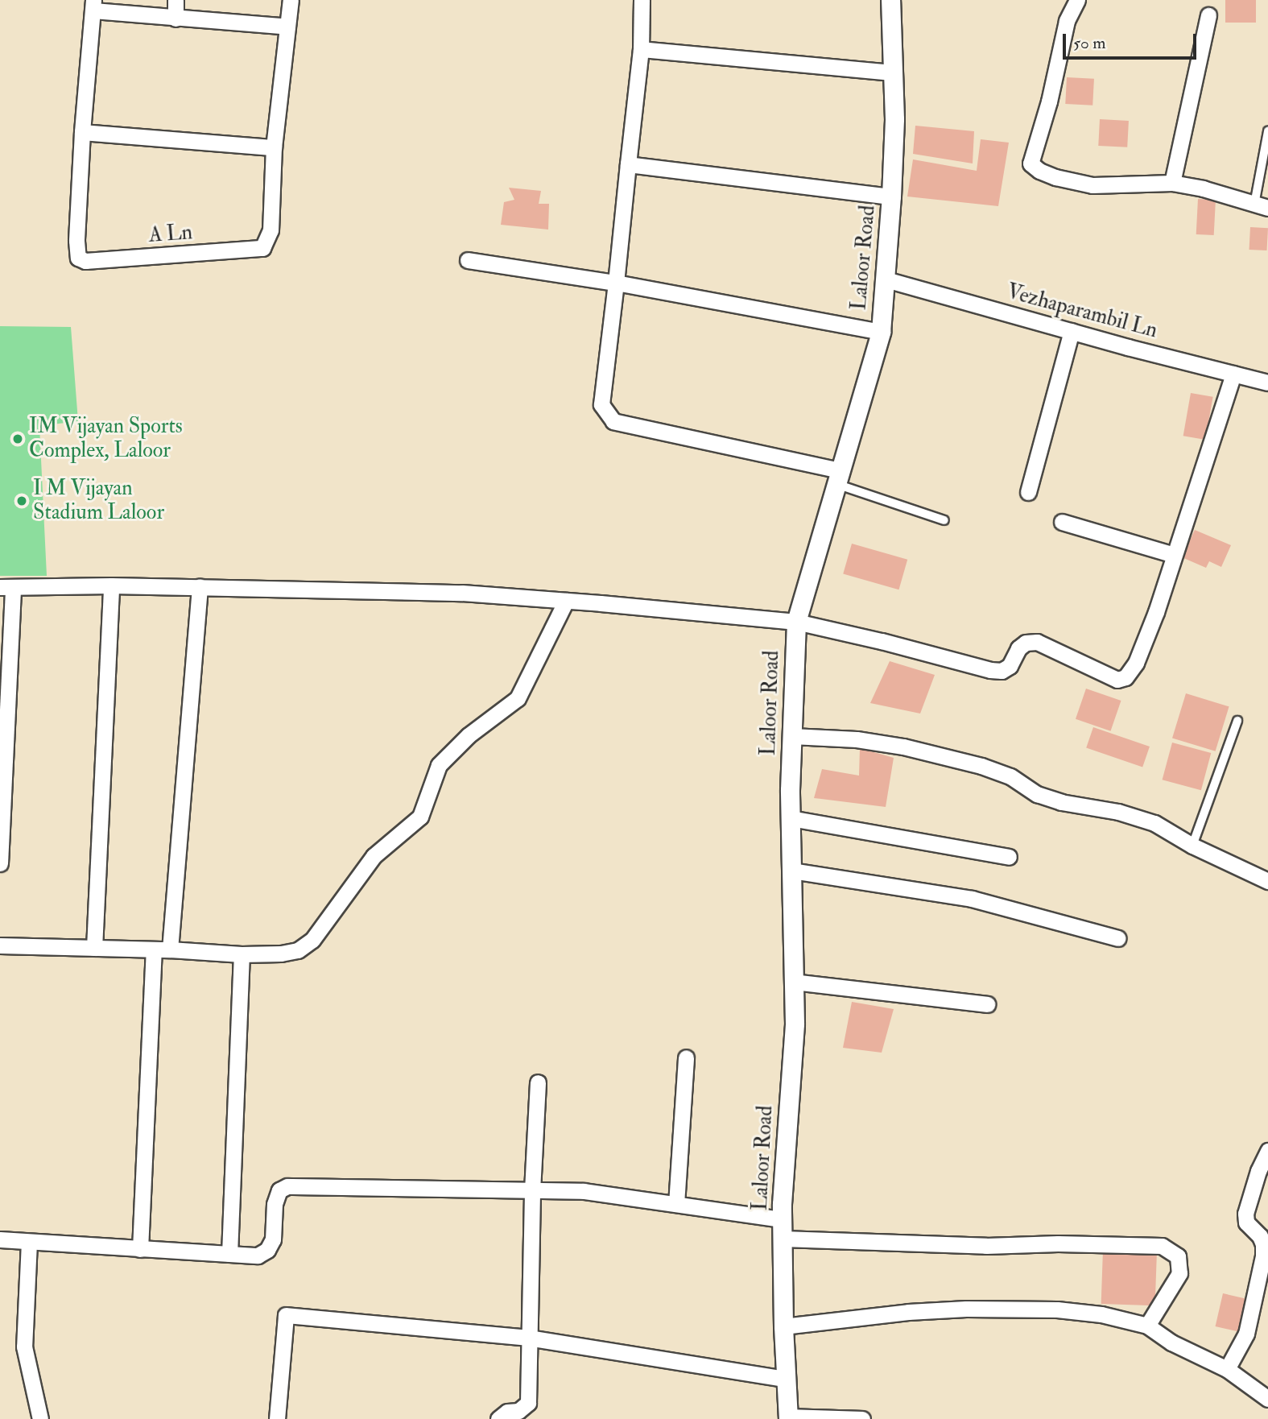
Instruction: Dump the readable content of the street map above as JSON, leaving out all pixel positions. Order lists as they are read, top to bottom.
{
  "streets": {
    "street": ["A Ln", "Laloor Road", "Vezhaparambil Ln"]
  },
  "crossings": [
    ["Laloor Road", "Vezhaparambil Ln"]
  ],
  "places": ["IM Vijayan Sports Complex, Laloor", "I M Vijayan Stadium Laloor"],
  "scale_bar": "50 m"
}
